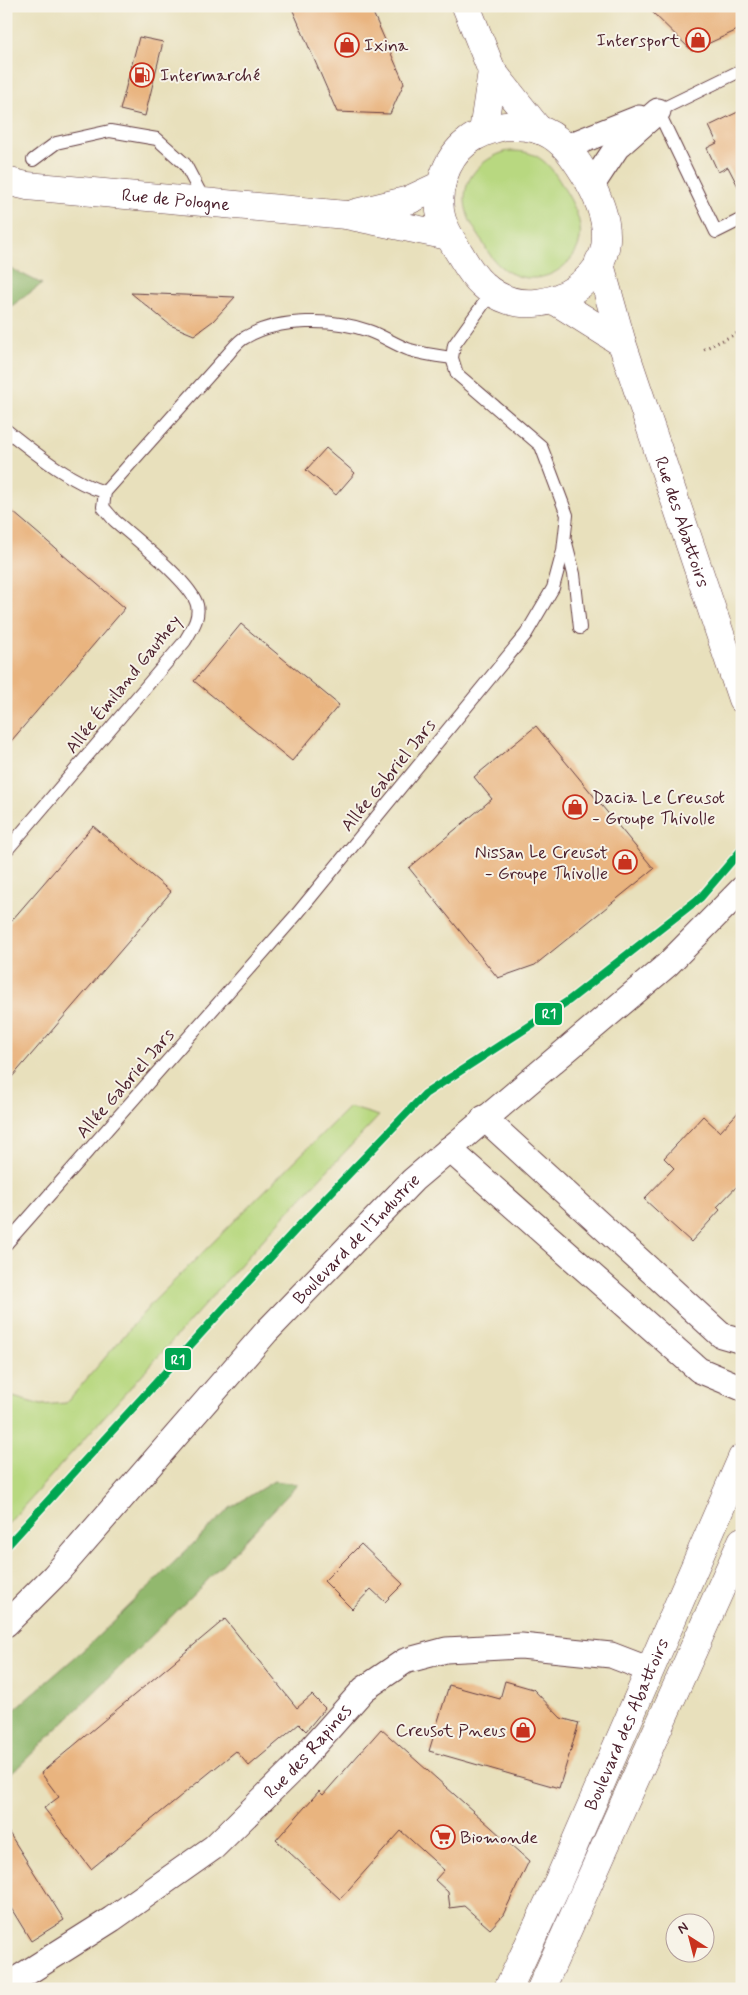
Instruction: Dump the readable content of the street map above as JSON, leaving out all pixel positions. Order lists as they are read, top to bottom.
{
  "streets": {
    "street": [
      "Rue de Pologne",
      "Rue des Abattoirs",
      "Boulevard de l'Industrie",
      "Boulevard des Abattoirs",
      "Rue des Rapines"
    ],
    "lane": ["Allée Émiland Gauthey", "Allée Gabriel Jars"]
  },
  "crossings": [
    ["Rue de Pologne", "Rue des Abattoirs"],
    ["Boulevard des Abattoirs", "Rue des Rapines"]
  ],
  "places": {
    "shop": [
      "Intersport",
      "Ixina",
      "Dacia Le Creusot - Groupe Thivolle",
      "Nissan Le Creusot - Groupe Thivolle",
      "Creusot Pneus"
    ],
    "fuel station": ["Intermarché"],
    "supermarket": ["Biomonde"]
  },
  "lines": ["transit line R1"],
  "north": "top left"
}
